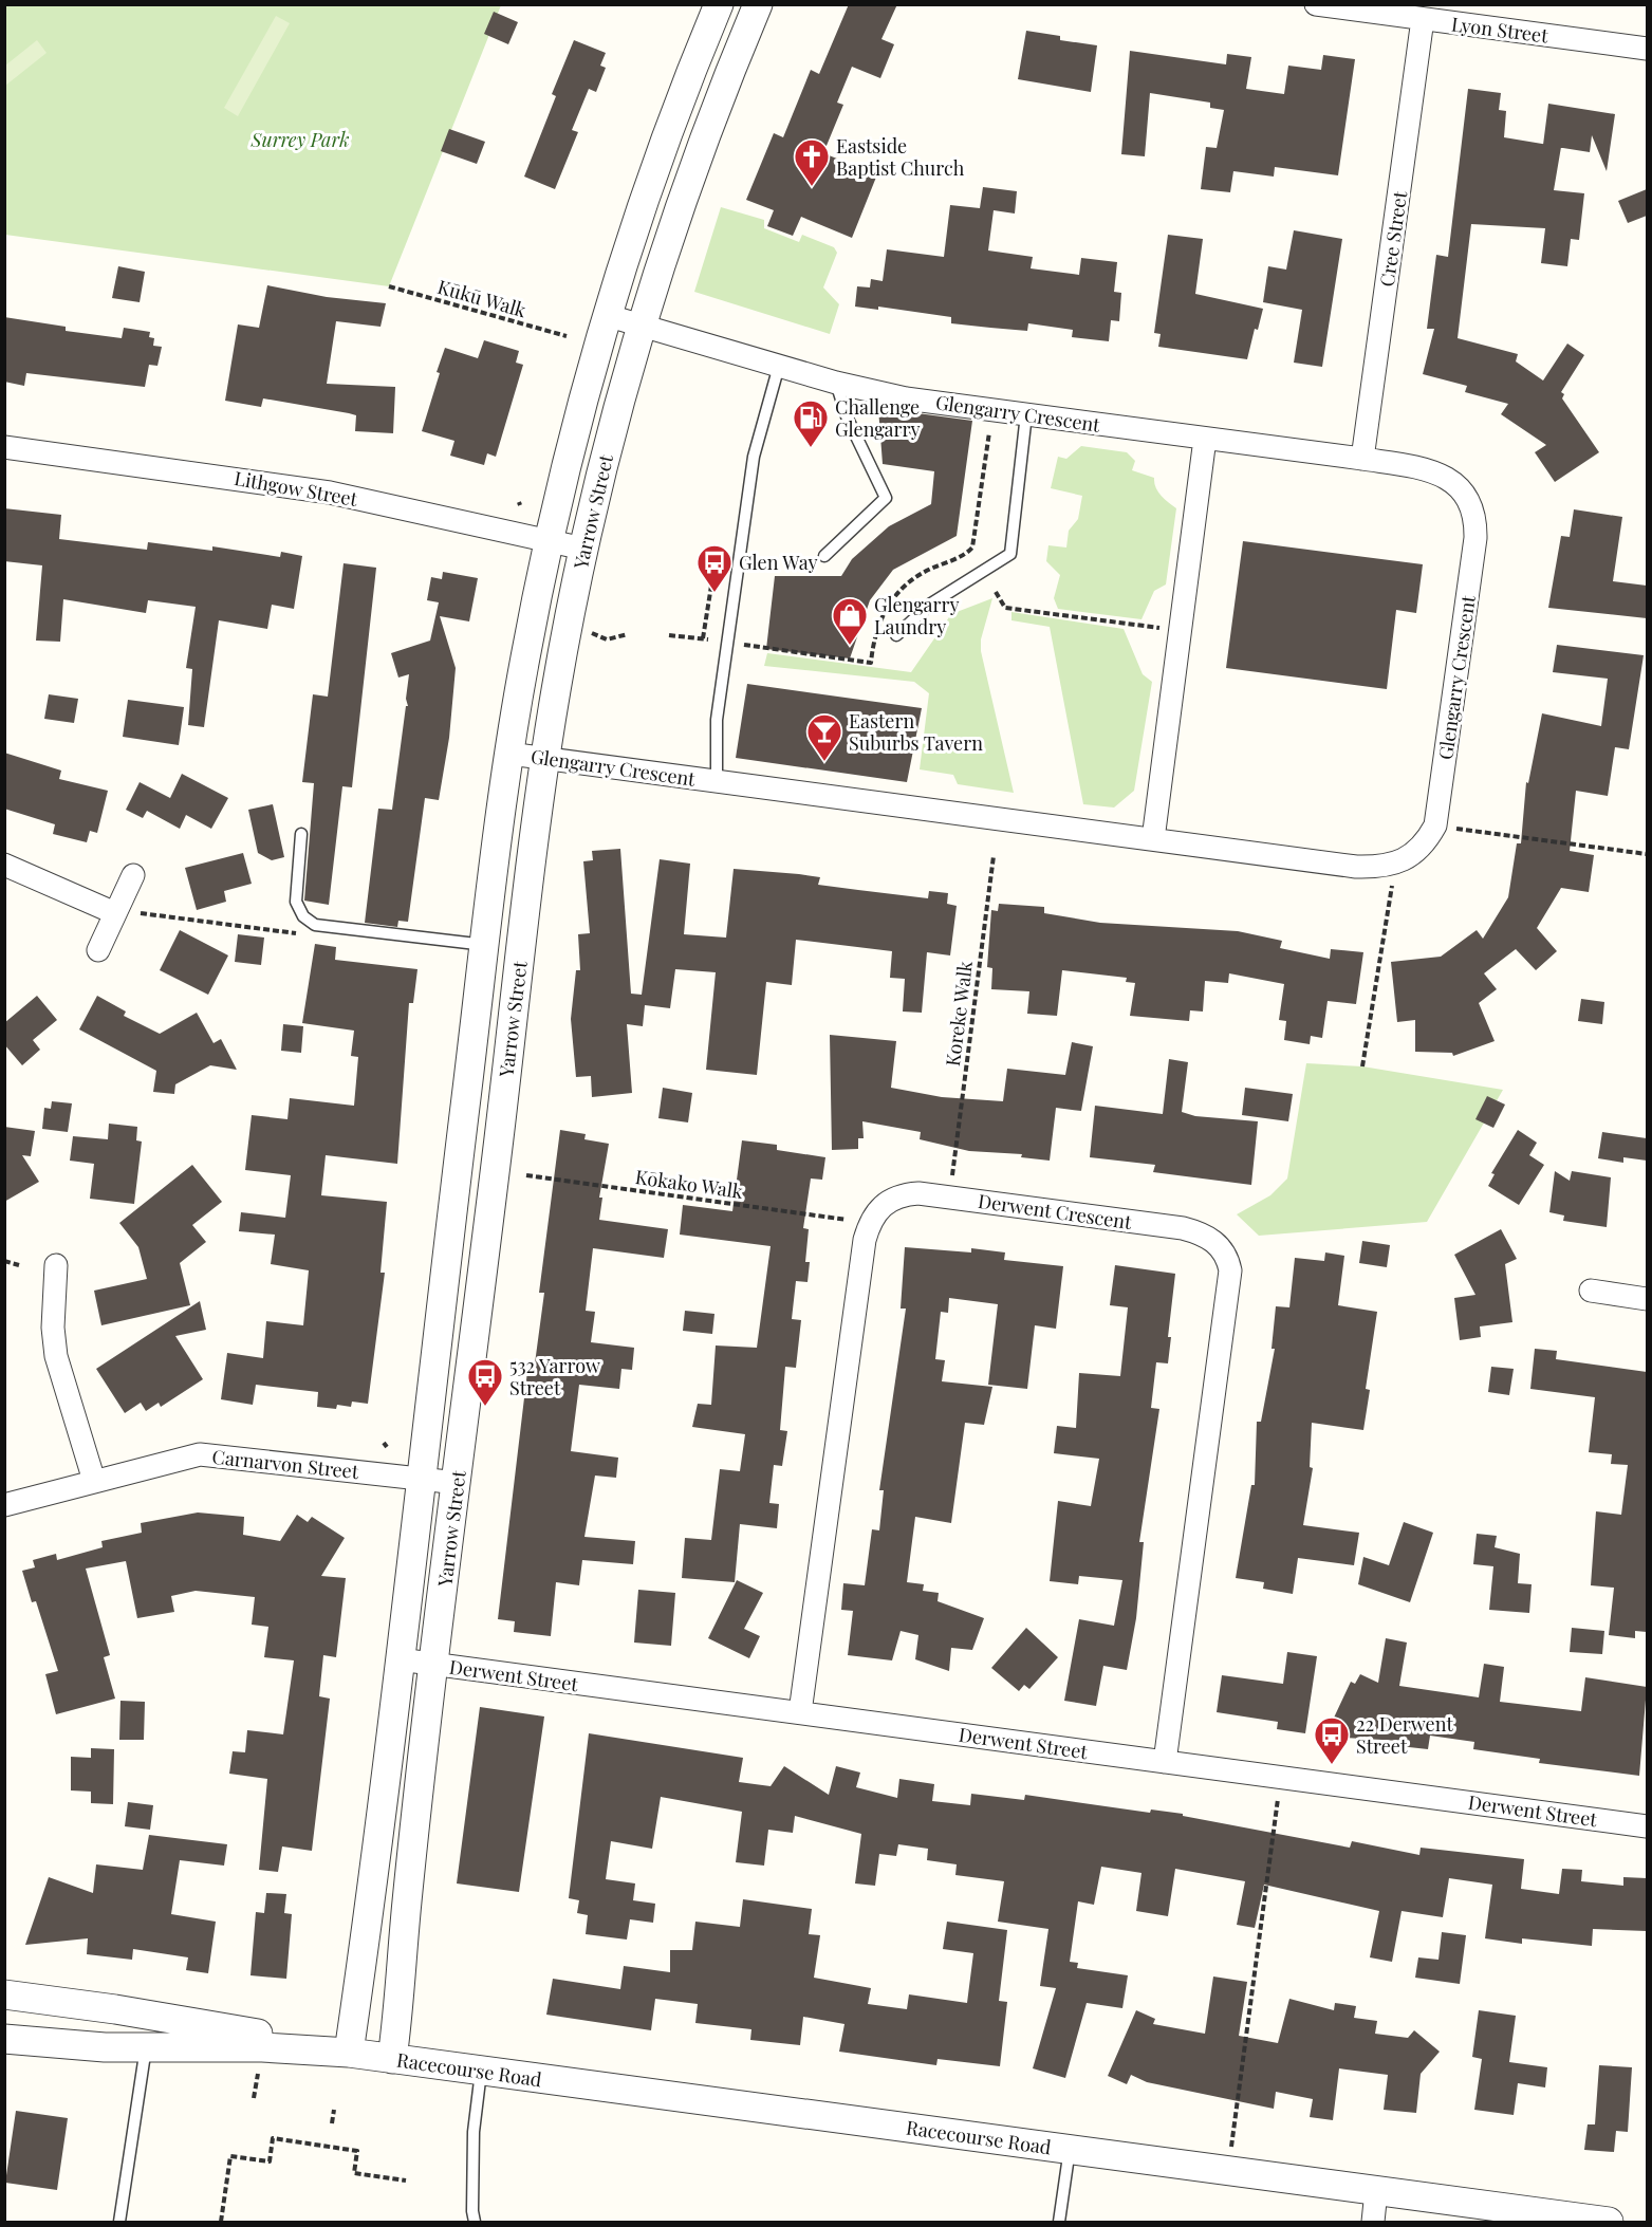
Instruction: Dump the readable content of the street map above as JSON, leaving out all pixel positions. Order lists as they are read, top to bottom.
{
  "streets": {
    "street": [
      "Lyon Street",
      "Cree Street",
      "Glengarry Crescent",
      "Lithgow Street",
      "Yarrow Street",
      "Derwent Crescent",
      "Carnarvon Street",
      "Derwent Street",
      "Racecourse Road"
    ],
    "path": ["Kūkū Walk", "Koreke Walk", "Kōkako Walk"]
  },
  "crossings": [
    ["Lyon Street", "Cree Street"],
    ["Cree Street", "Glengarry Crescent"],
    ["Glengarry Crescent", "Yarrow Street"],
    ["Lithgow Street", "Yarrow Street"],
    ["Yarrow Street", "Carnarvon Street"],
    ["Yarrow Street", "Derwent Street"],
    ["Yarrow Street", "Racecourse Road"],
    ["Derwent Crescent", "Derwent Street"]
  ],
  "parks": ["Surrey Park"],
  "places": {
    "church": ["Eastside Baptist Church"],
    "fuel station": ["Challenge Glengarry"],
    "bus stop": ["Glen Way", "532 Yarrow Street", "22 Derwent Street"],
    "shop": ["Glengarry Laundry"],
    "bar": ["Eastern Suburbs Tavern"]
  }
}
